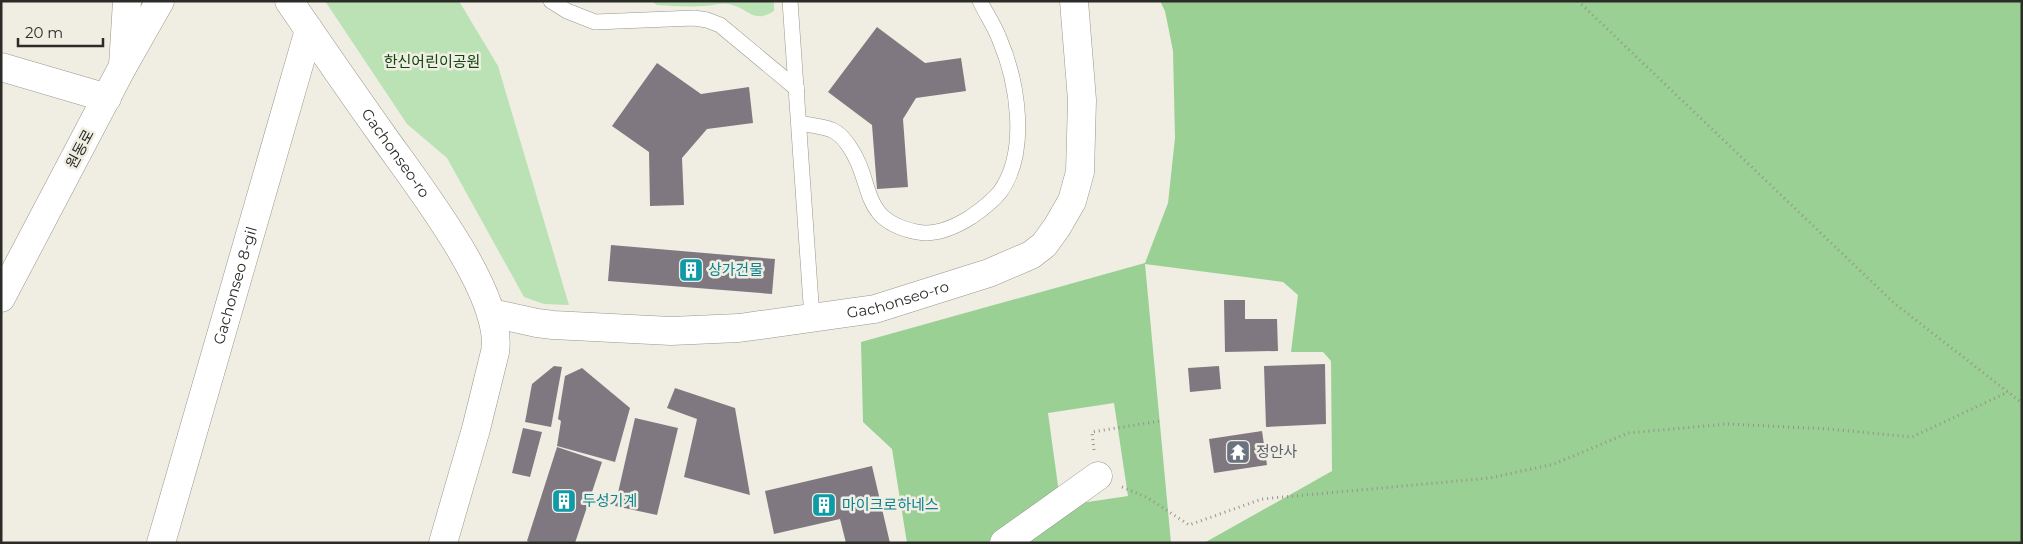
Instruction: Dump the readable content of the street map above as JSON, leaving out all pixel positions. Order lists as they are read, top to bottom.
{
  "streets": {
    "street": ["원동로", "Gachonseo-ro", "Gachonseo 8-gil"]
  },
  "crossings": [
    ["Gachonseo-ro", "Gachonseo 8-gil"]
  ],
  "parks": ["한신어린이공원"],
  "places": {
    "building": ["상가건물", "두성기계", "마이크로하네스"],
    "temple": ["정안사"]
  },
  "scale_bar": "20 m"
}
